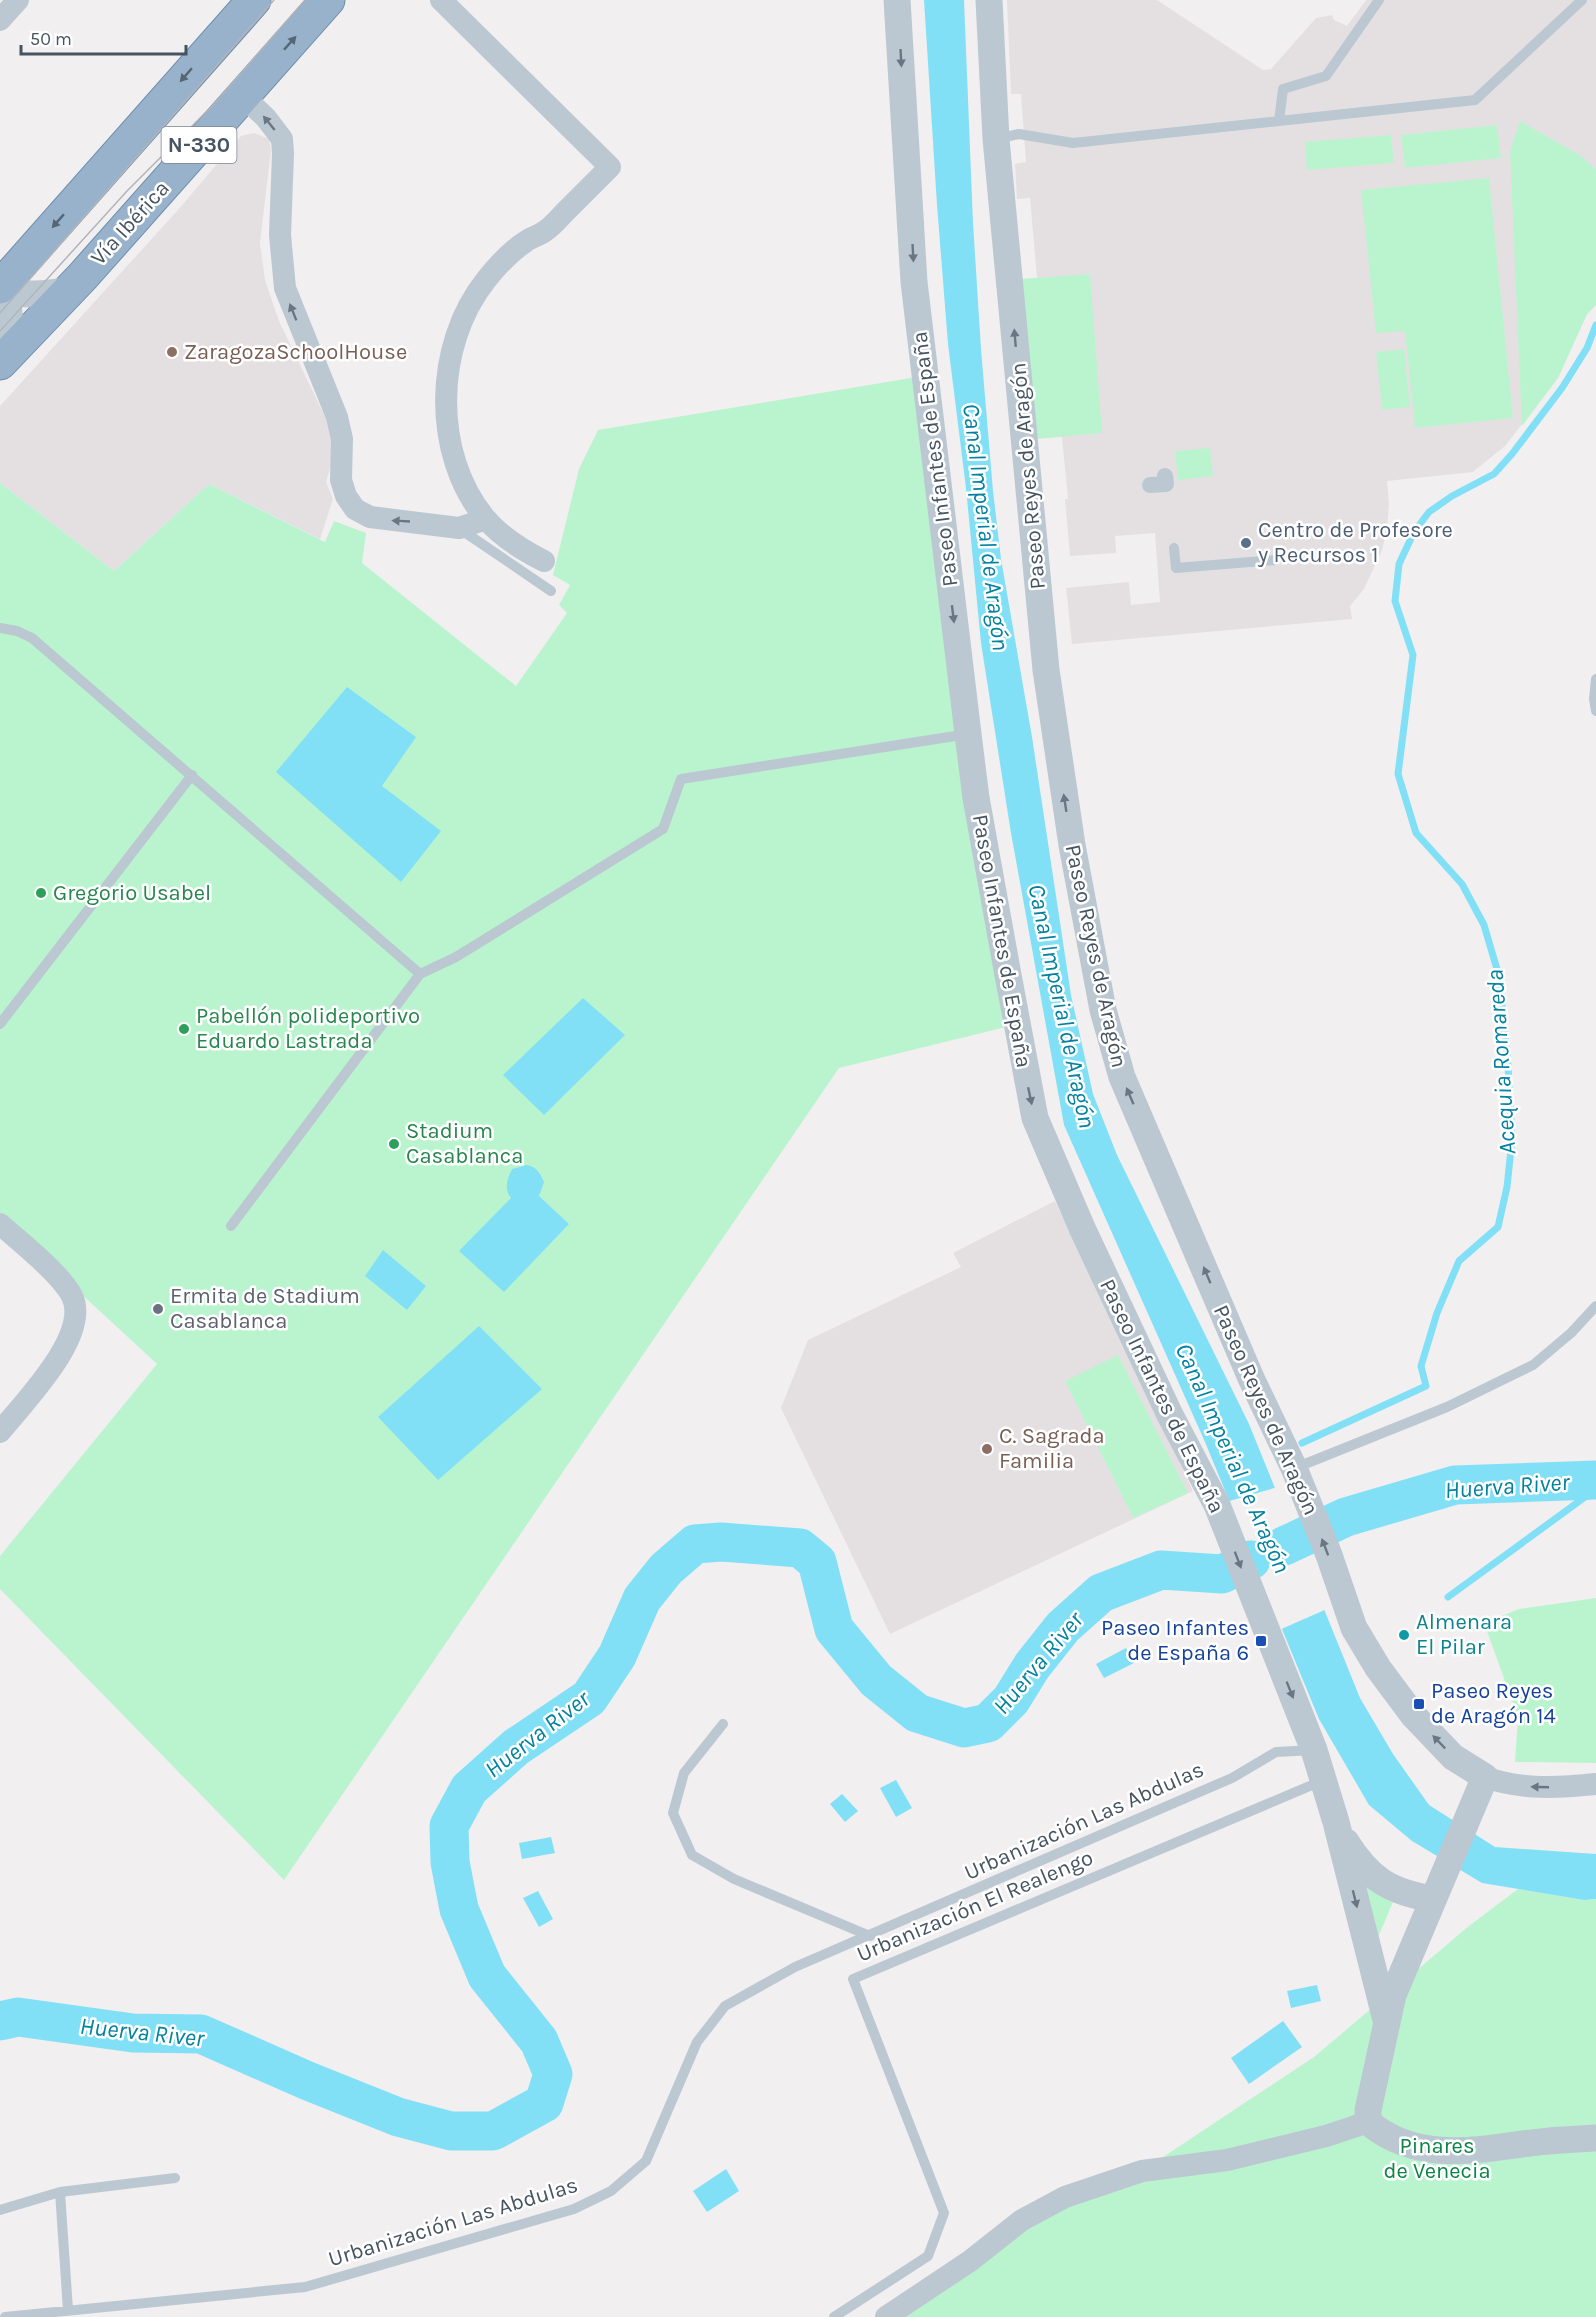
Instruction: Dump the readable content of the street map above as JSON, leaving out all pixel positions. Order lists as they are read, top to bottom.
{
  "streets": {
    "highway": ["N-330", "Vía Ibérica"],
    "street": ["Paseo Infantes de España", "Paseo Reyes de Aragón"],
    "lane": ["Urbanización Las Abdulas", "Urbanización El Realengo"]
  },
  "crossings": [
    ["Paseo Infantes de España", "Paseo Reyes de Aragón"],
    ["Paseo Infantes de España", "Urbanización Las Abdulas"],
    ["Paseo Infantes de España", "Urbanización El Realengo"]
  ],
  "one_way": ["Paseo Infantes de España", "Paseo Reyes de Aragón"],
  "water": ["Canal Imperial de Aragón", "Acequia Romareda", "Huerva River"],
  "parks": ["Pinares de Venecia"],
  "places": {
    "other": [
      "ZaragozaSchoolHouse",
      "Centro de Profesore y Recursos 1",
      "Gregorio Usabel",
      "Pabellón polideportivo Eduardo Lastrada",
      "Stadium Casablanca",
      "Ermita de Stadium Casablanca",
      "C. Sagrada Familia",
      "Almenara El Pilar"
    ],
    "transit": ["Paseo Infantes de España 6", "Paseo Reyes de Aragón 14"]
  },
  "scale_bar": "50 m"
}
